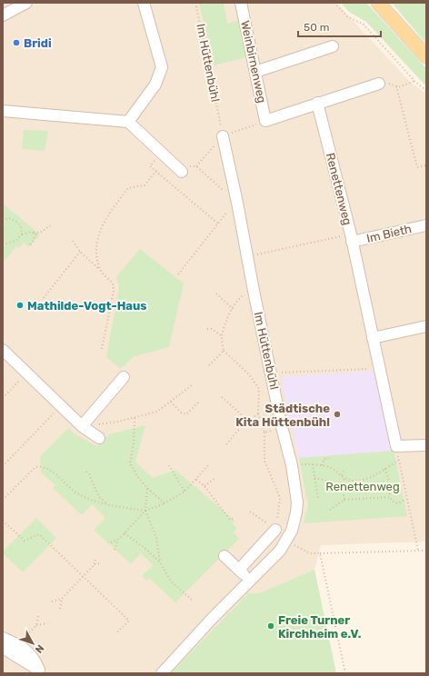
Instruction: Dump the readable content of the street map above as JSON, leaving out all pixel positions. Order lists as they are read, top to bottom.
{
  "streets": {
    "street": [
      "Weinbirnenweg",
      "Im Hüttenbühl",
      "Renettenweg",
      "Im Bieth"
    ]
  },
  "crossings": [
    ["Renettenweg", "Im Bieth"]
  ],
  "parks": ["Renettenweg"],
  "places": [
    "Bridi",
    "Mathilde-Vogt-Haus",
    "Städtische Kita Hüttenbühl",
    "Freie Turner Kirchheim e.V."
  ],
  "scale_bar": "50 m",
  "north": "bottom right"
}
